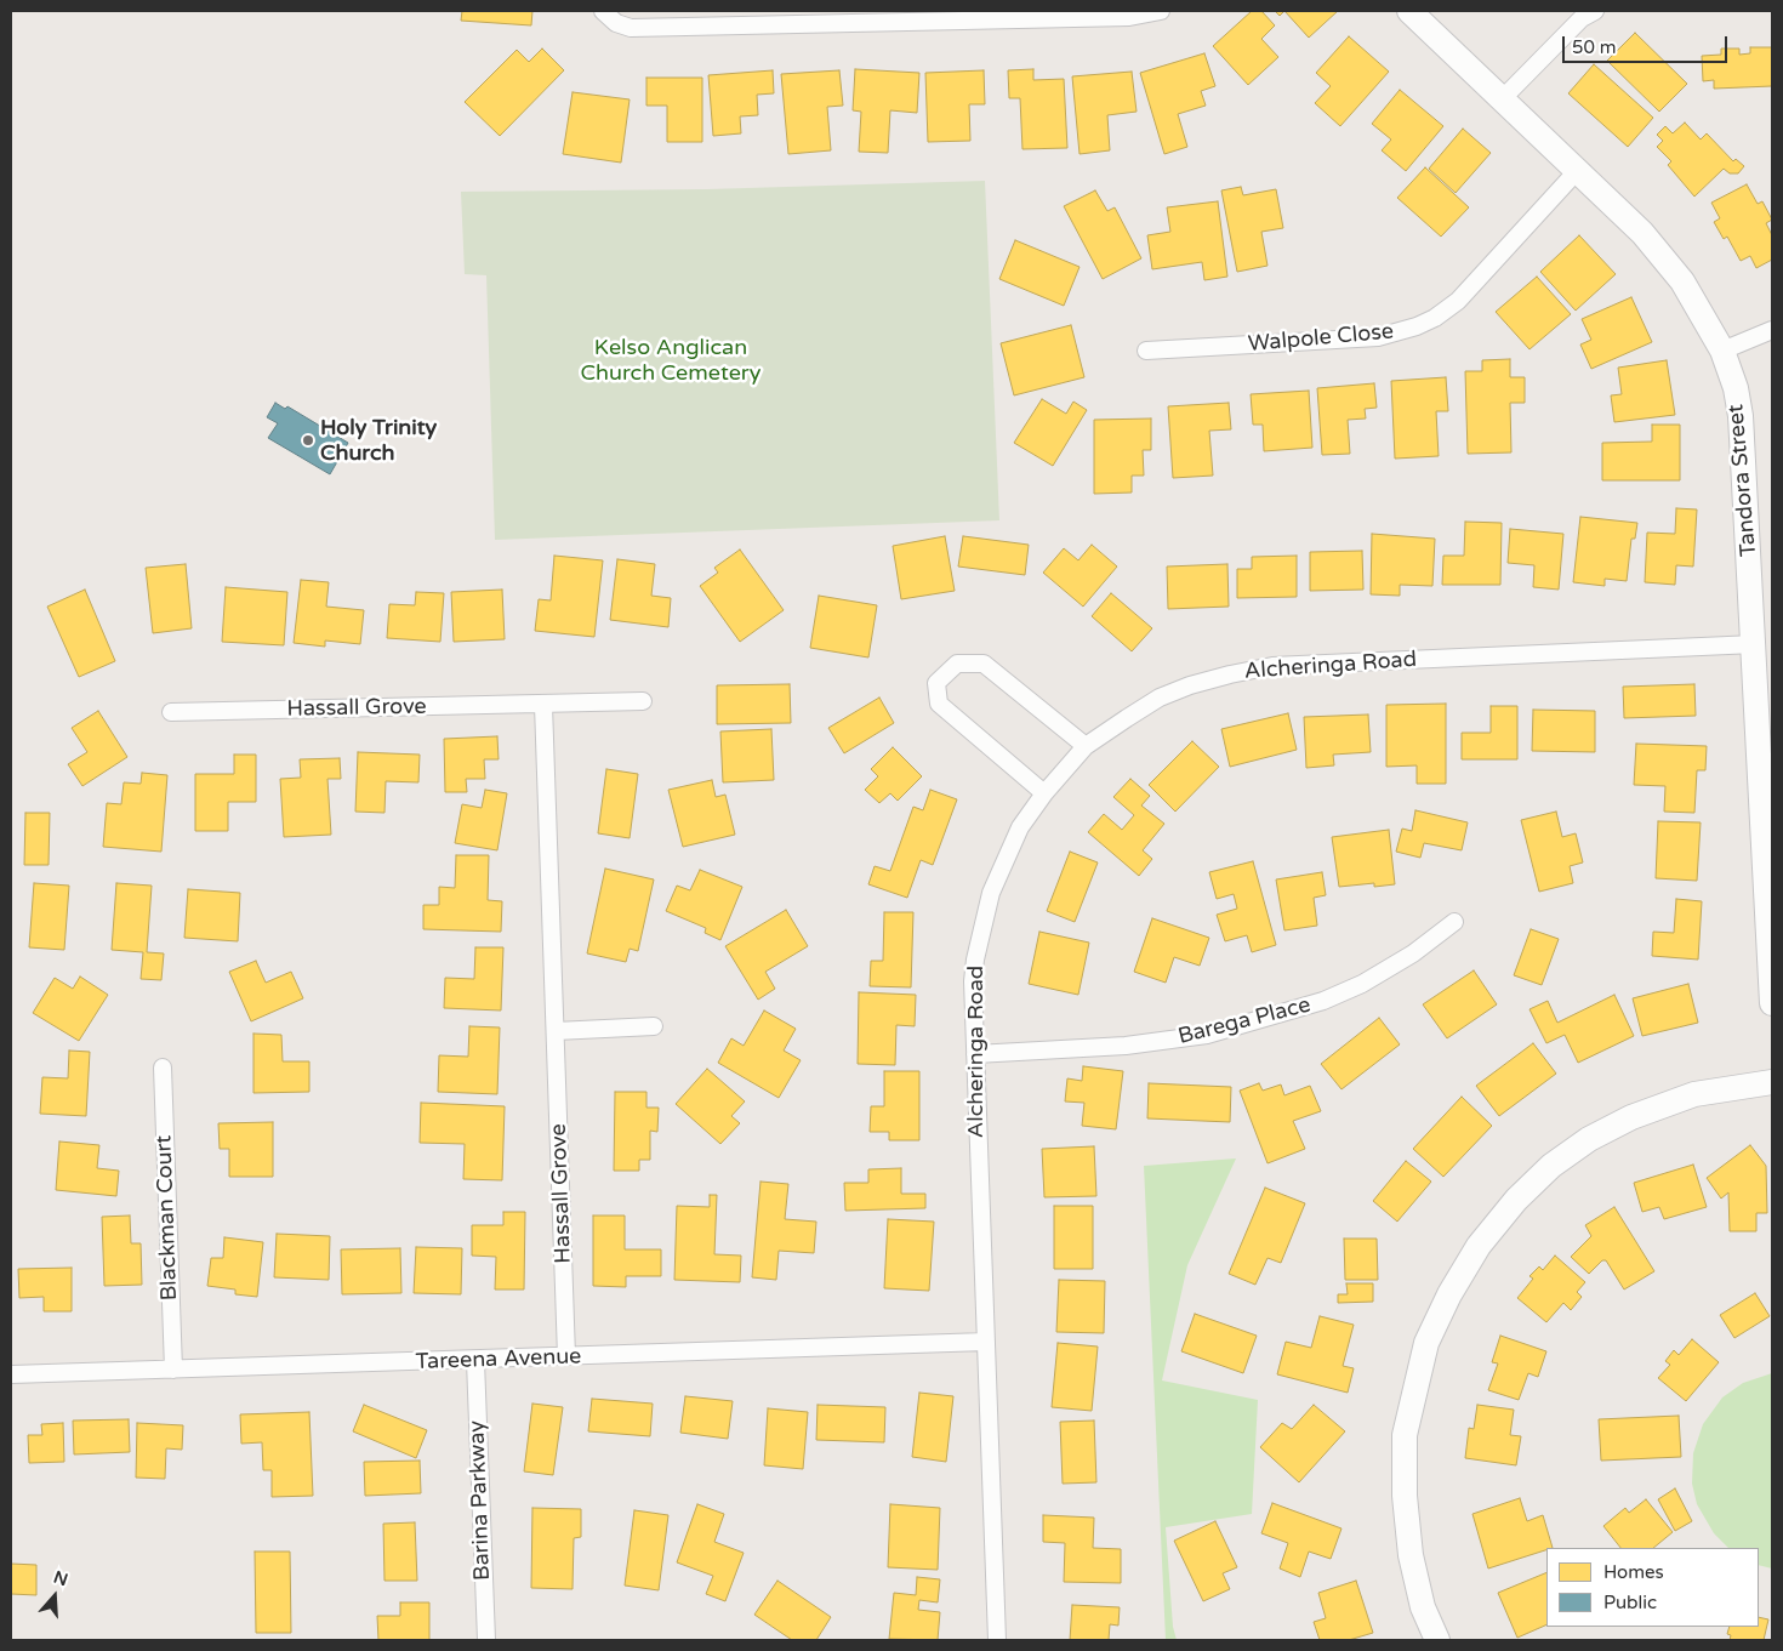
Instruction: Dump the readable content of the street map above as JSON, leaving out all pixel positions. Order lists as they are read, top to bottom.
{
  "streets": {
    "street": [
      "Walpole Close",
      "Tandora Street",
      "Alcheringa Road",
      "Hassall Grove",
      "Barega Place",
      "Blackman Court",
      "Tareena Avenue",
      "Barina Parkway"
    ]
  },
  "crossings": [
    ["Walpole Close", "Tandora Street"],
    ["Tandora Street", "Alcheringa Road"],
    ["Alcheringa Road", "Barega Place"],
    ["Alcheringa Road", "Tareena Avenue"],
    ["Hassall Grove", "Tareena Avenue"],
    ["Blackman Court", "Tareena Avenue"],
    ["Tareena Avenue", "Barina Parkway"]
  ],
  "parks": ["Kelso Anglican Church Cemetery"],
  "places": ["Holy Trinity Church"],
  "legend": ["Homes", "Public"],
  "scale_bar": "50 m",
  "north": "top"
}
